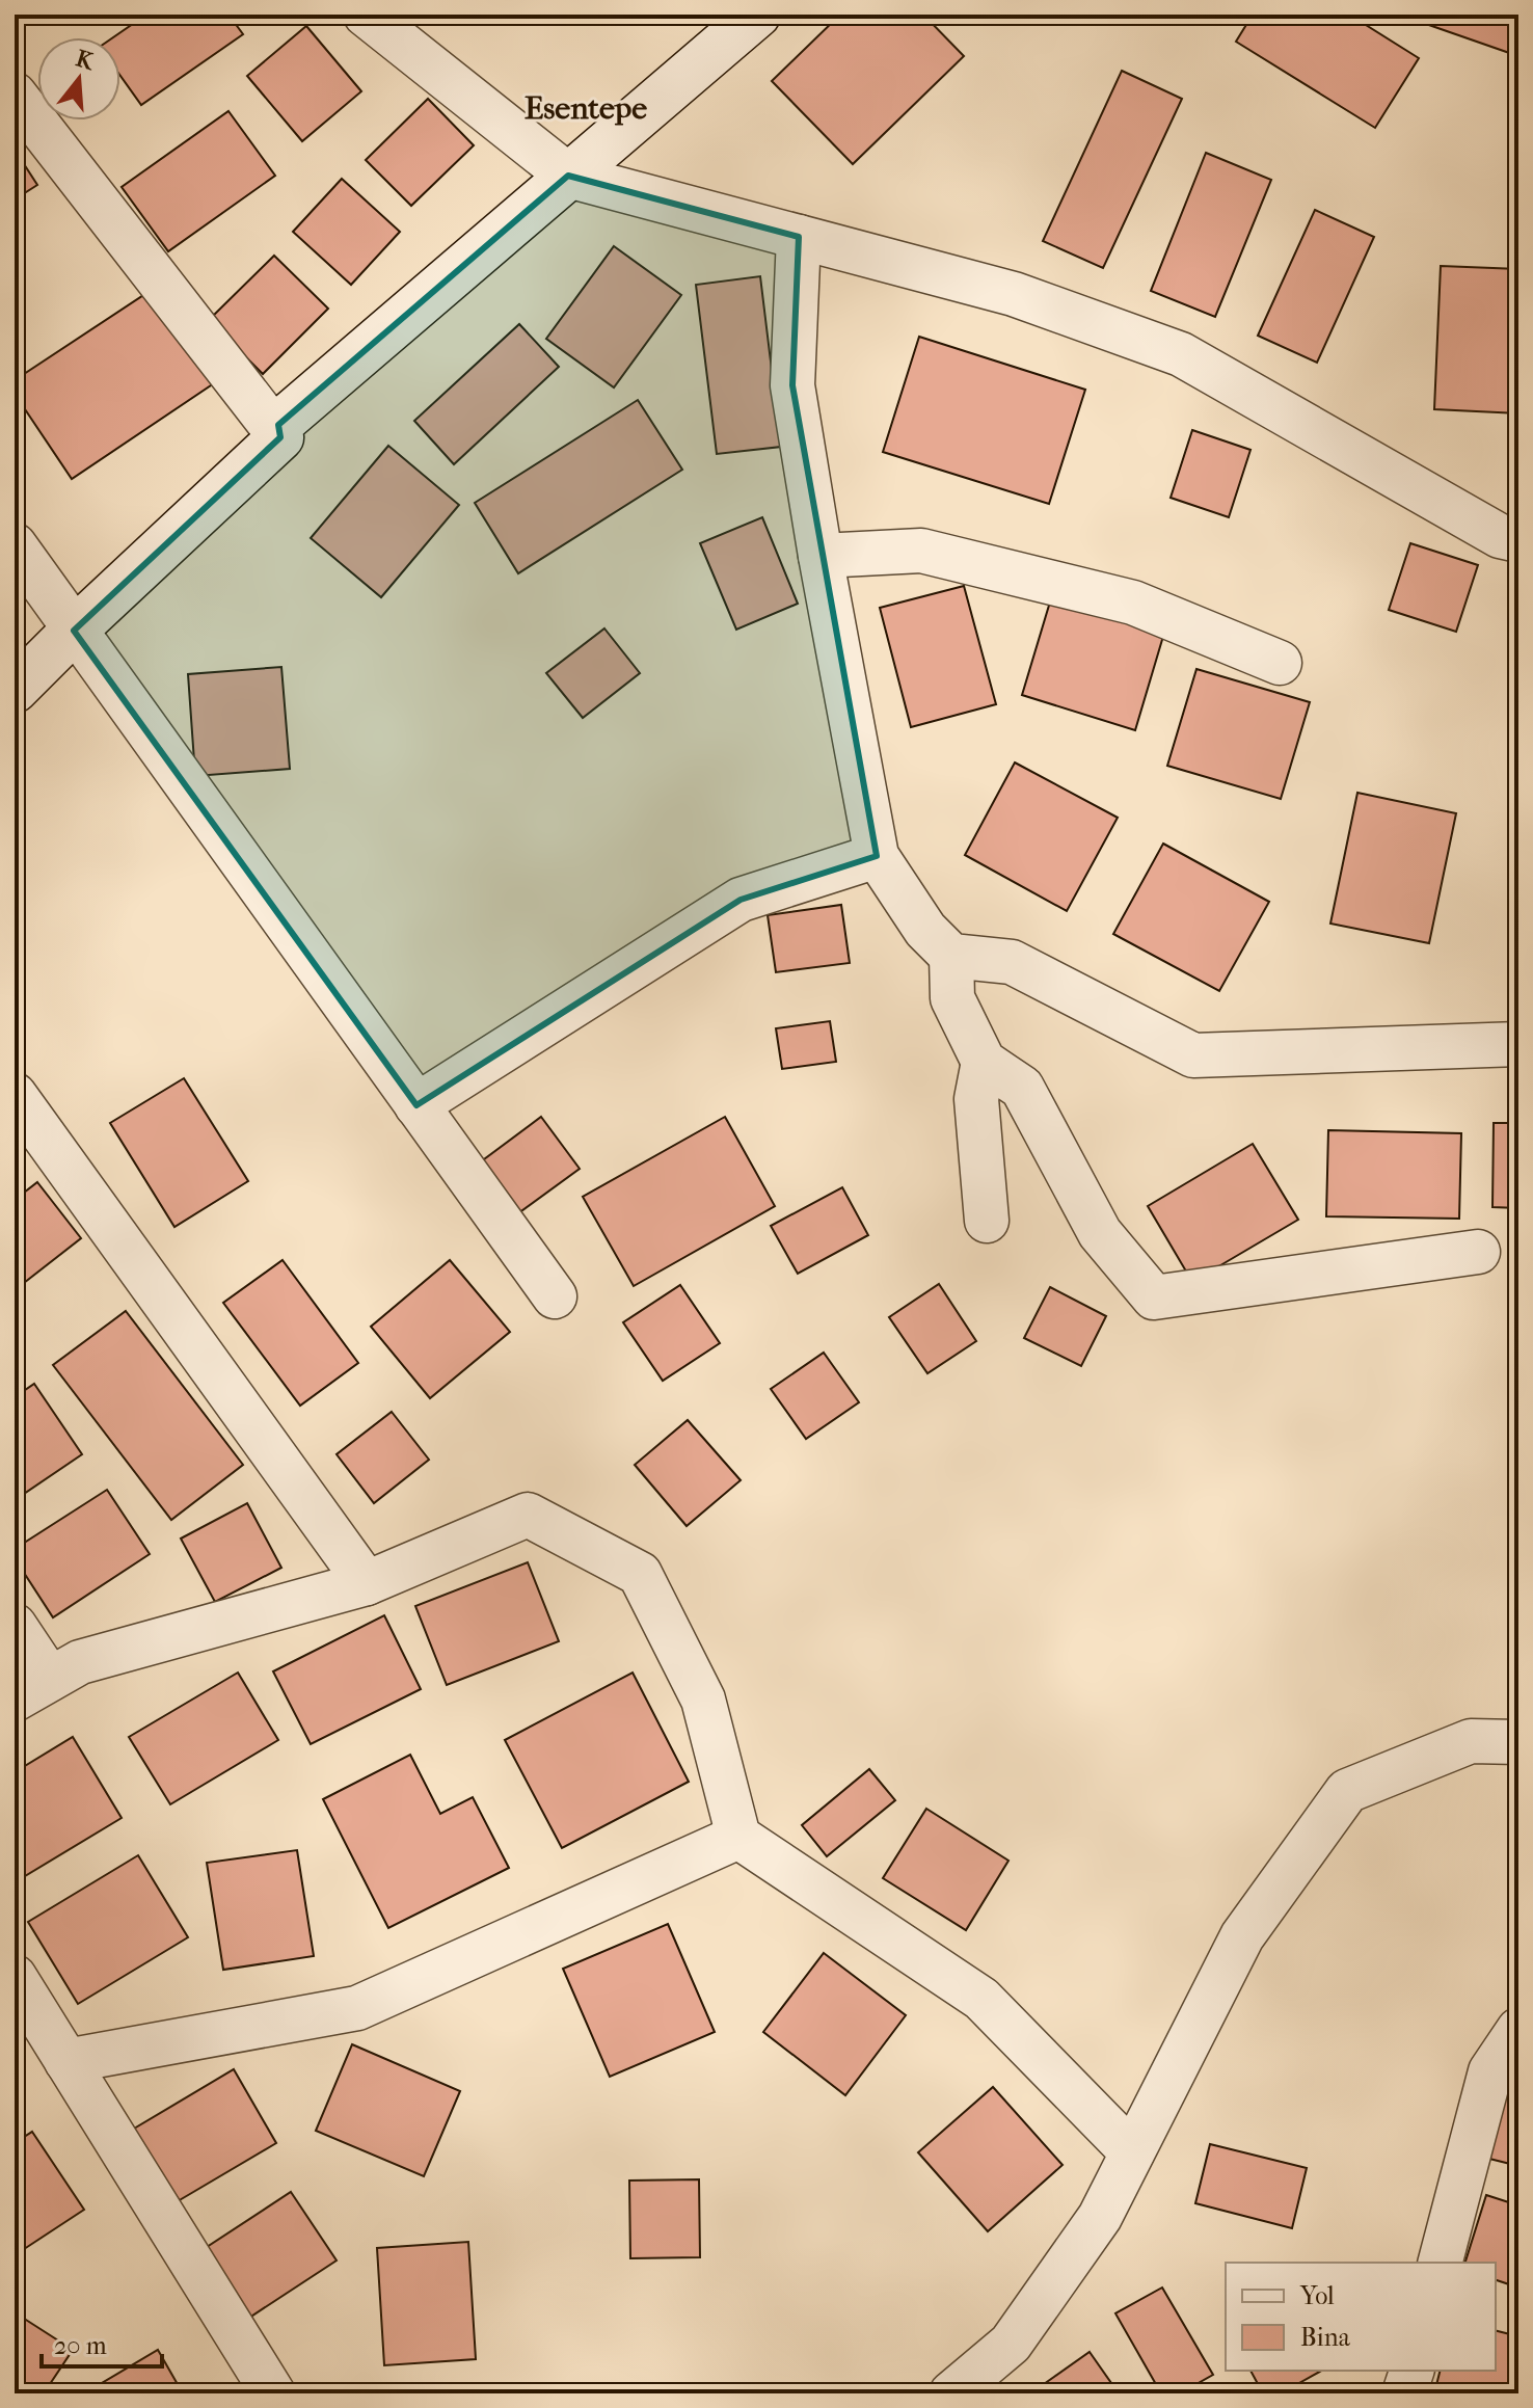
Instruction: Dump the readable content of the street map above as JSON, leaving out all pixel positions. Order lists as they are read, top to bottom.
{
  "districts": ["Esentepe"],
  "legend": ["Yol", "Bina"],
  "scale_bar": "20 m",
  "north": "top"
}
